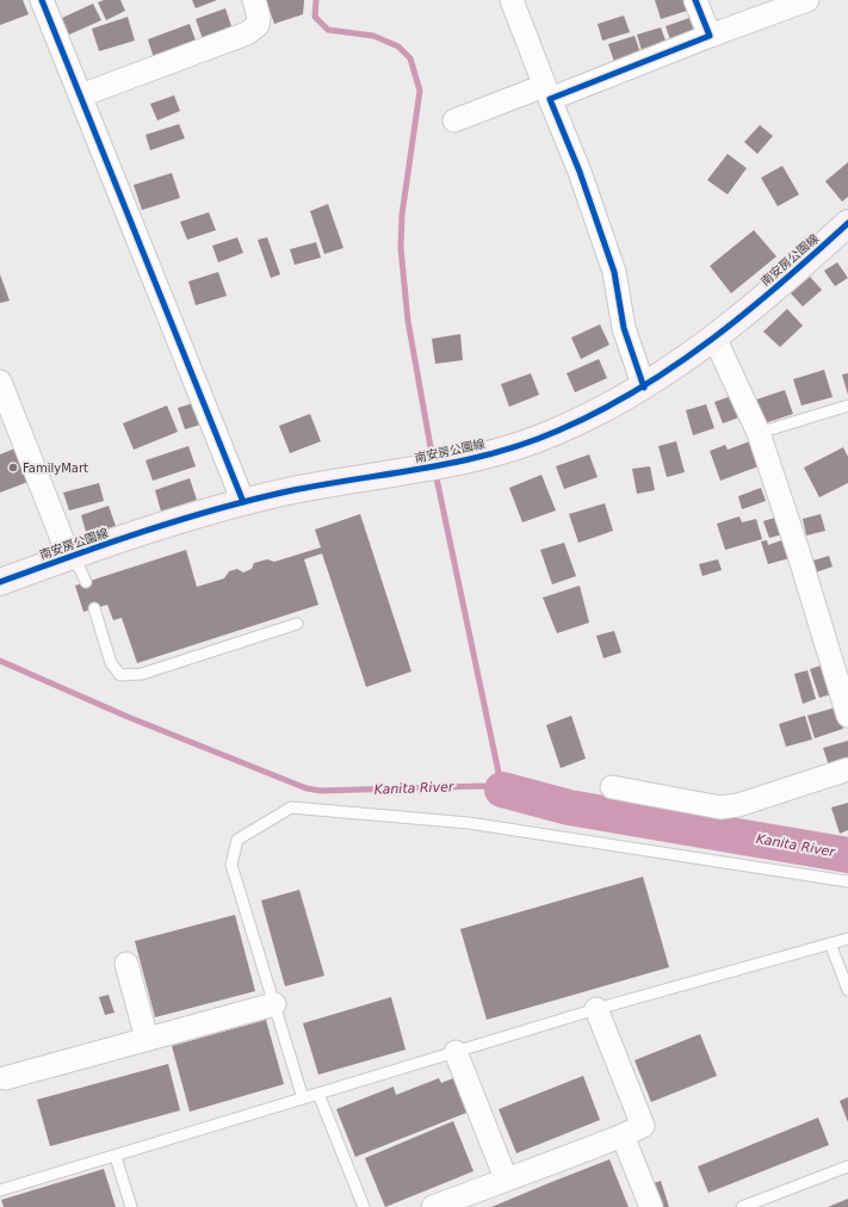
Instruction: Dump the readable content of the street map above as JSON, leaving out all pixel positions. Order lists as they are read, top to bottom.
{
  "streets": {
    "main road": ["南安房公園線"]
  },
  "water": ["Kanita River"],
  "places": ["FamilyMart"]
}
